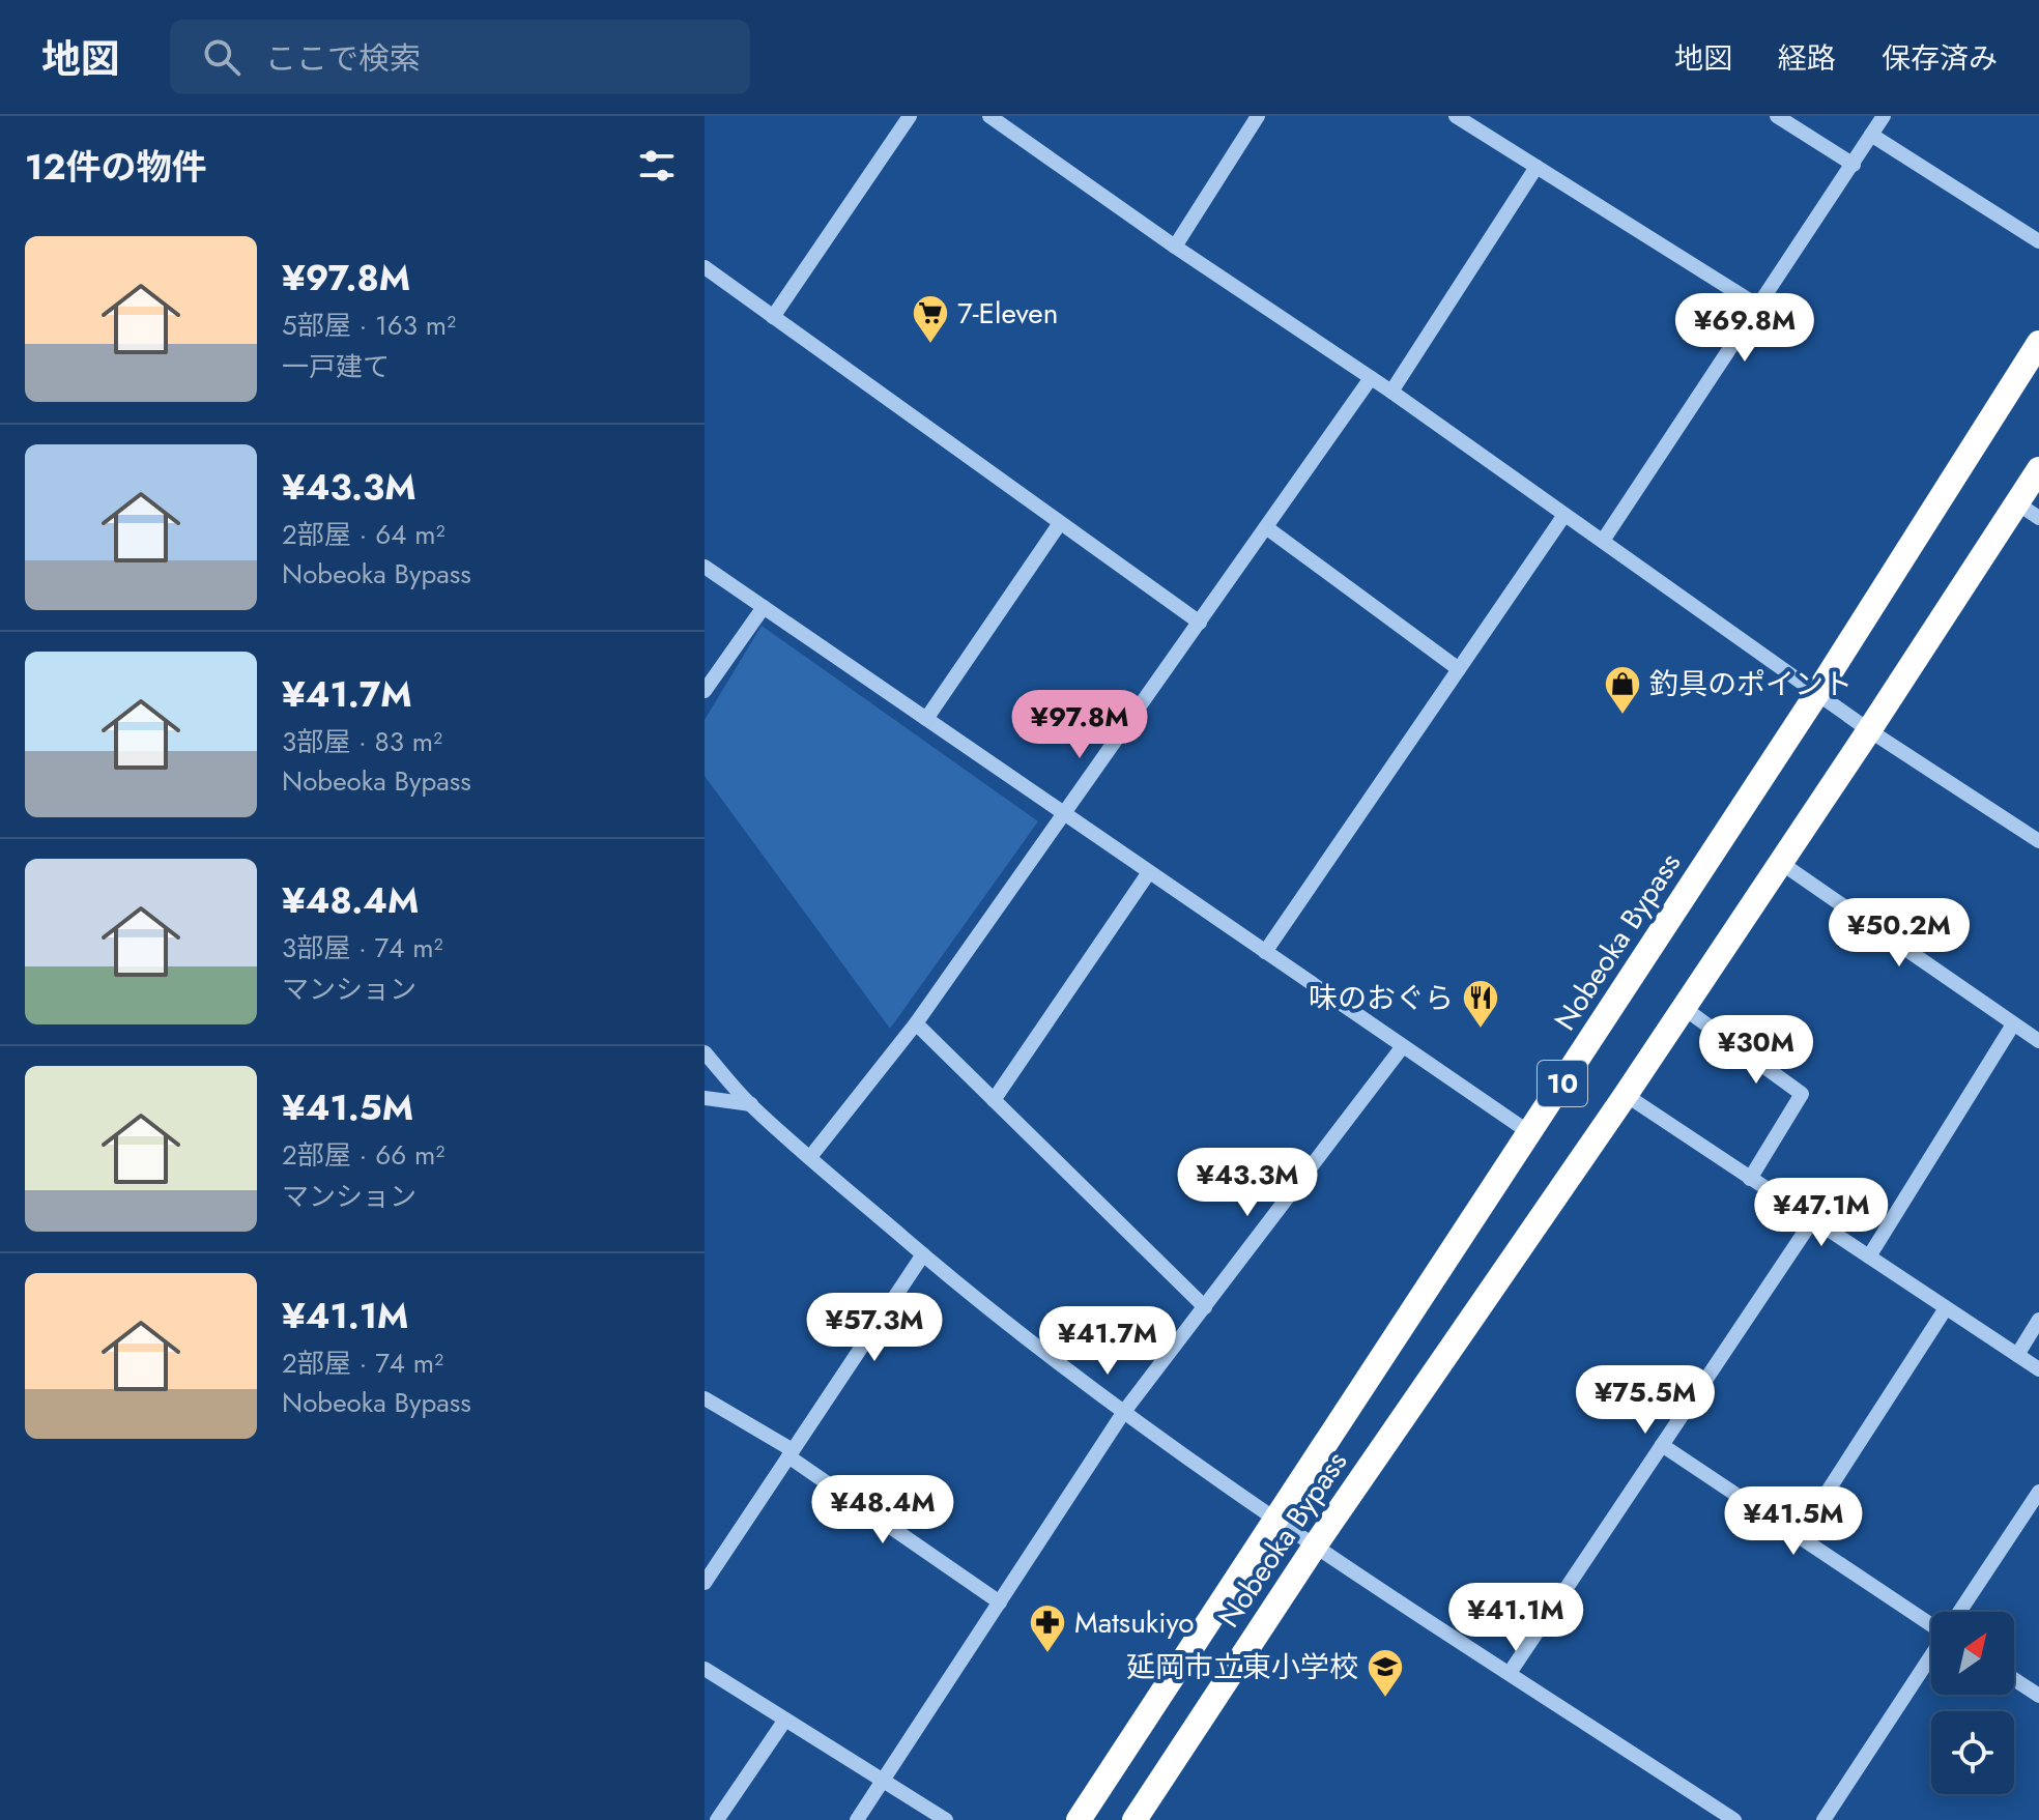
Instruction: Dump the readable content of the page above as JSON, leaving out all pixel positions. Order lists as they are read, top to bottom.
{
  "streets": {
    "highway": ["Nobeoka Bypass", "10"]
  },
  "places": {
    "supermarket": ["7-Eleven"],
    "shop": ["釣具のポイント"],
    "restaurant": ["味のおぐら"],
    "pharmacy": ["Matsukiyo"],
    "school or university": ["延岡市立東小学校"]
  },
  "north": "top right",
  "page": {
    "header": "地図",
    "search": "ここで検索",
    "nav": ["地図", "経路", "保存済み"],
    "heading": "12件の物件",
    "list": [
      {
        "name": "¥97.8M",
        "note": "5部屋 · 163 m² · 一戸建て"
      },
      {
        "name": "¥43.3M",
        "note": "2部屋 · 64 m² · Nobeoka Bypass"
      },
      {
        "name": "¥41.7M",
        "note": "3部屋 · 83 m² · Nobeoka Bypass"
      },
      {
        "name": "¥48.4M",
        "note": "3部屋 · 74 m² · マンション"
      },
      {
        "name": "¥41.5M",
        "note": "2部屋 · 66 m² · マンション"
      },
      {
        "name": "¥41.1M",
        "note": "2部屋 · 74 m² · Nobeoka Bypass"
      }
    ],
    "price": [
      "¥69.8M",
      "¥97.8M",
      "¥50.2M",
      "¥30M",
      "¥43.3M",
      "¥47.1M",
      "¥57.3M",
      "¥41.7M",
      "¥75.5M",
      "¥48.4M",
      "¥41.5M",
      "¥41.1M"
    ]
  }
}
